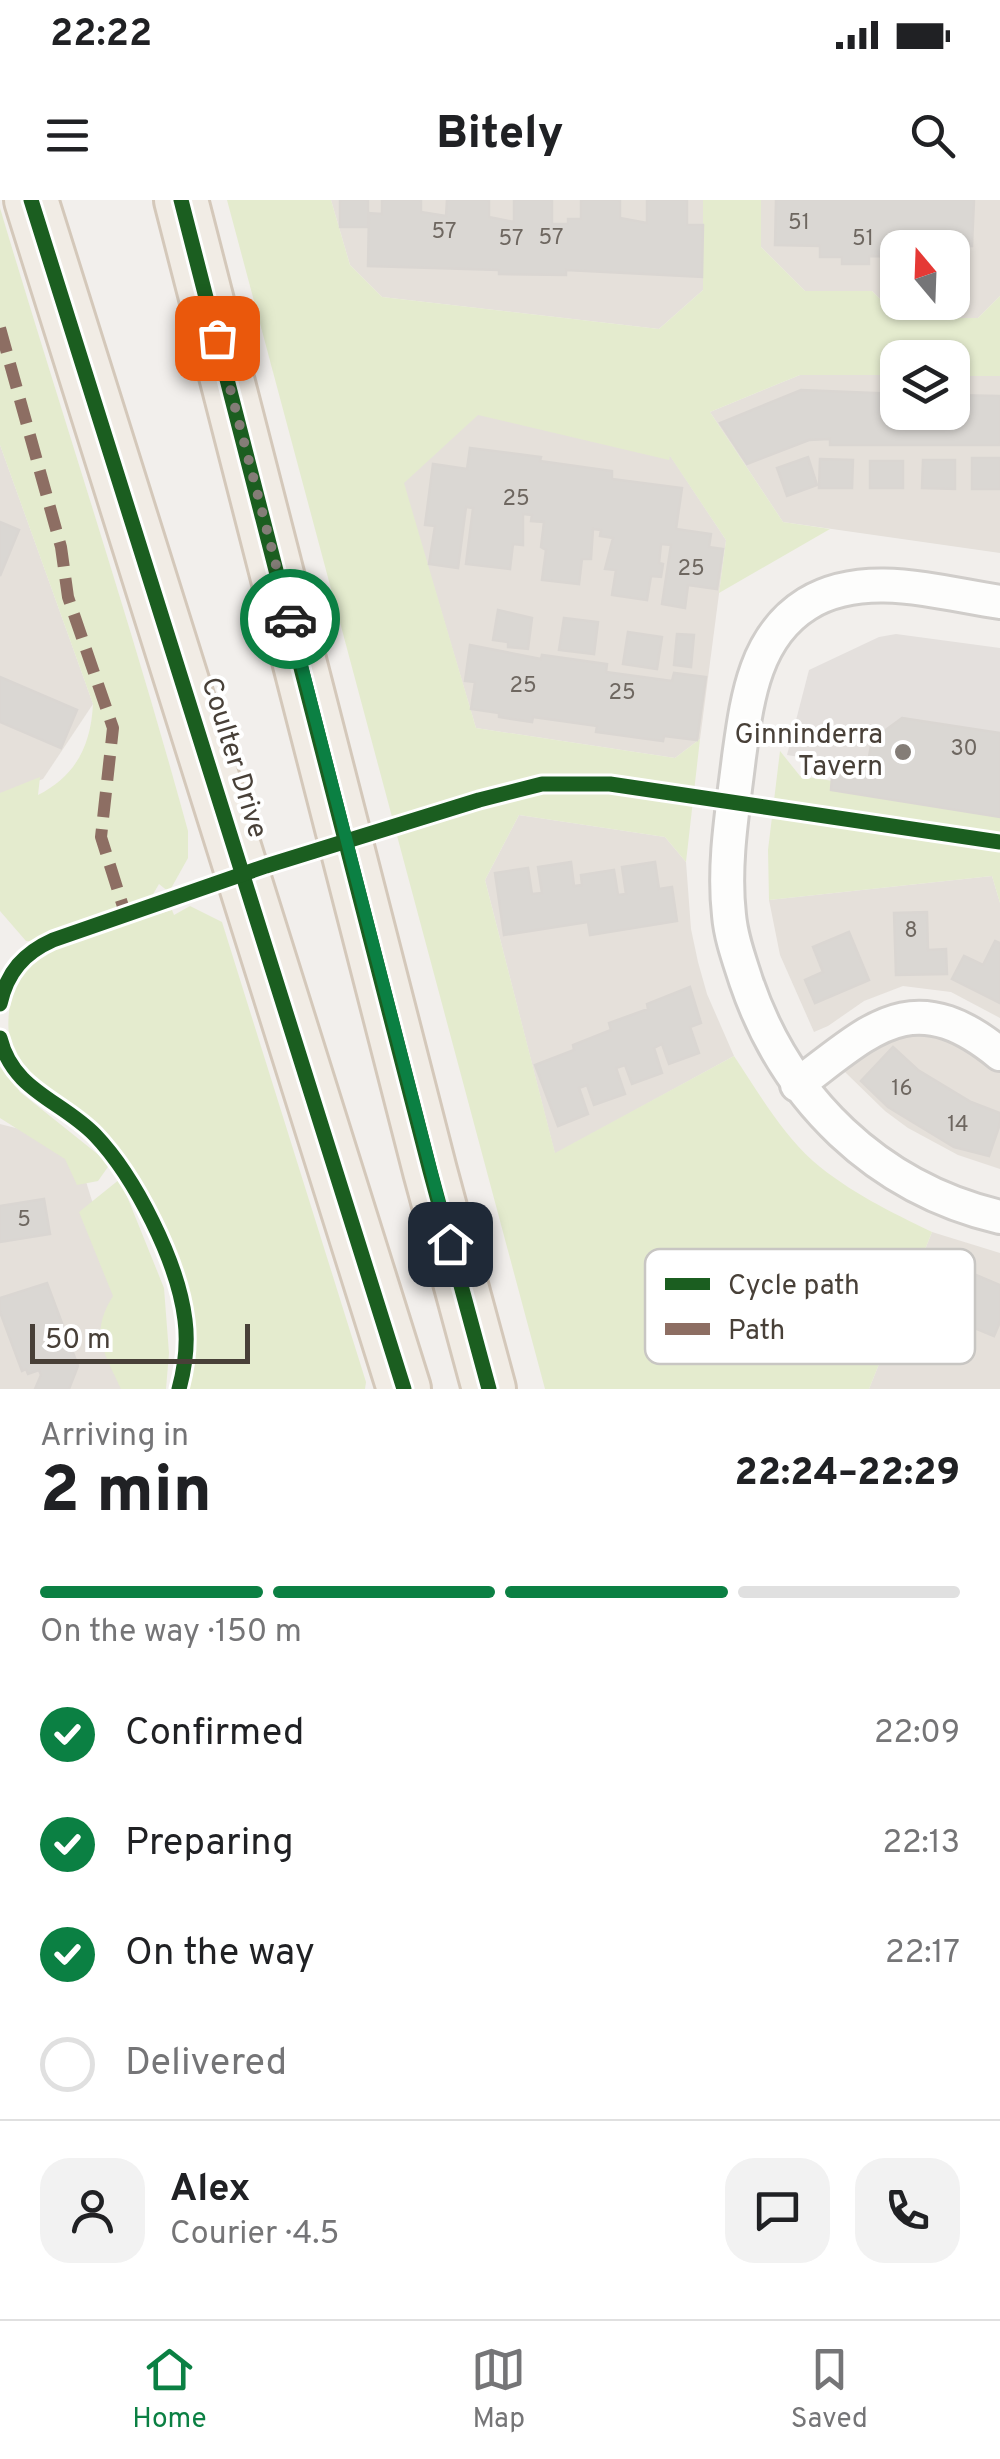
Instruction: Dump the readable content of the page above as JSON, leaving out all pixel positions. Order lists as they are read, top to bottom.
{
  "streets": {
    "main road": ["Coulter Drive"]
  },
  "places": ["Ginninderra Tavern"],
  "house_numbers": [
    "51",
    "57",
    "57",
    "57",
    "51",
    "25",
    "25",
    "25",
    "25",
    "30",
    "8",
    "16",
    "14",
    "5"
  ],
  "legend": ["Cycle path", "Path"],
  "scale_bar": "50 m",
  "north": "top",
  "page": {
    "status": "22:22",
    "header": "Bitely",
    "scale": "50 m",
    "heading": ["2 min", "Arriving in", "22:24–22:29"],
    "panel": ["Alex", "Courier · 4.5"],
    "bar": "On the way · 150 m",
    "list": [
      ["Confirmed", "22:09"],
      ["Preparing", "22:13"],
      ["On the way", "22:17"],
      "Delivered"
    ],
    "tabs": ["Home", "Map", "Saved"]
  }
}
